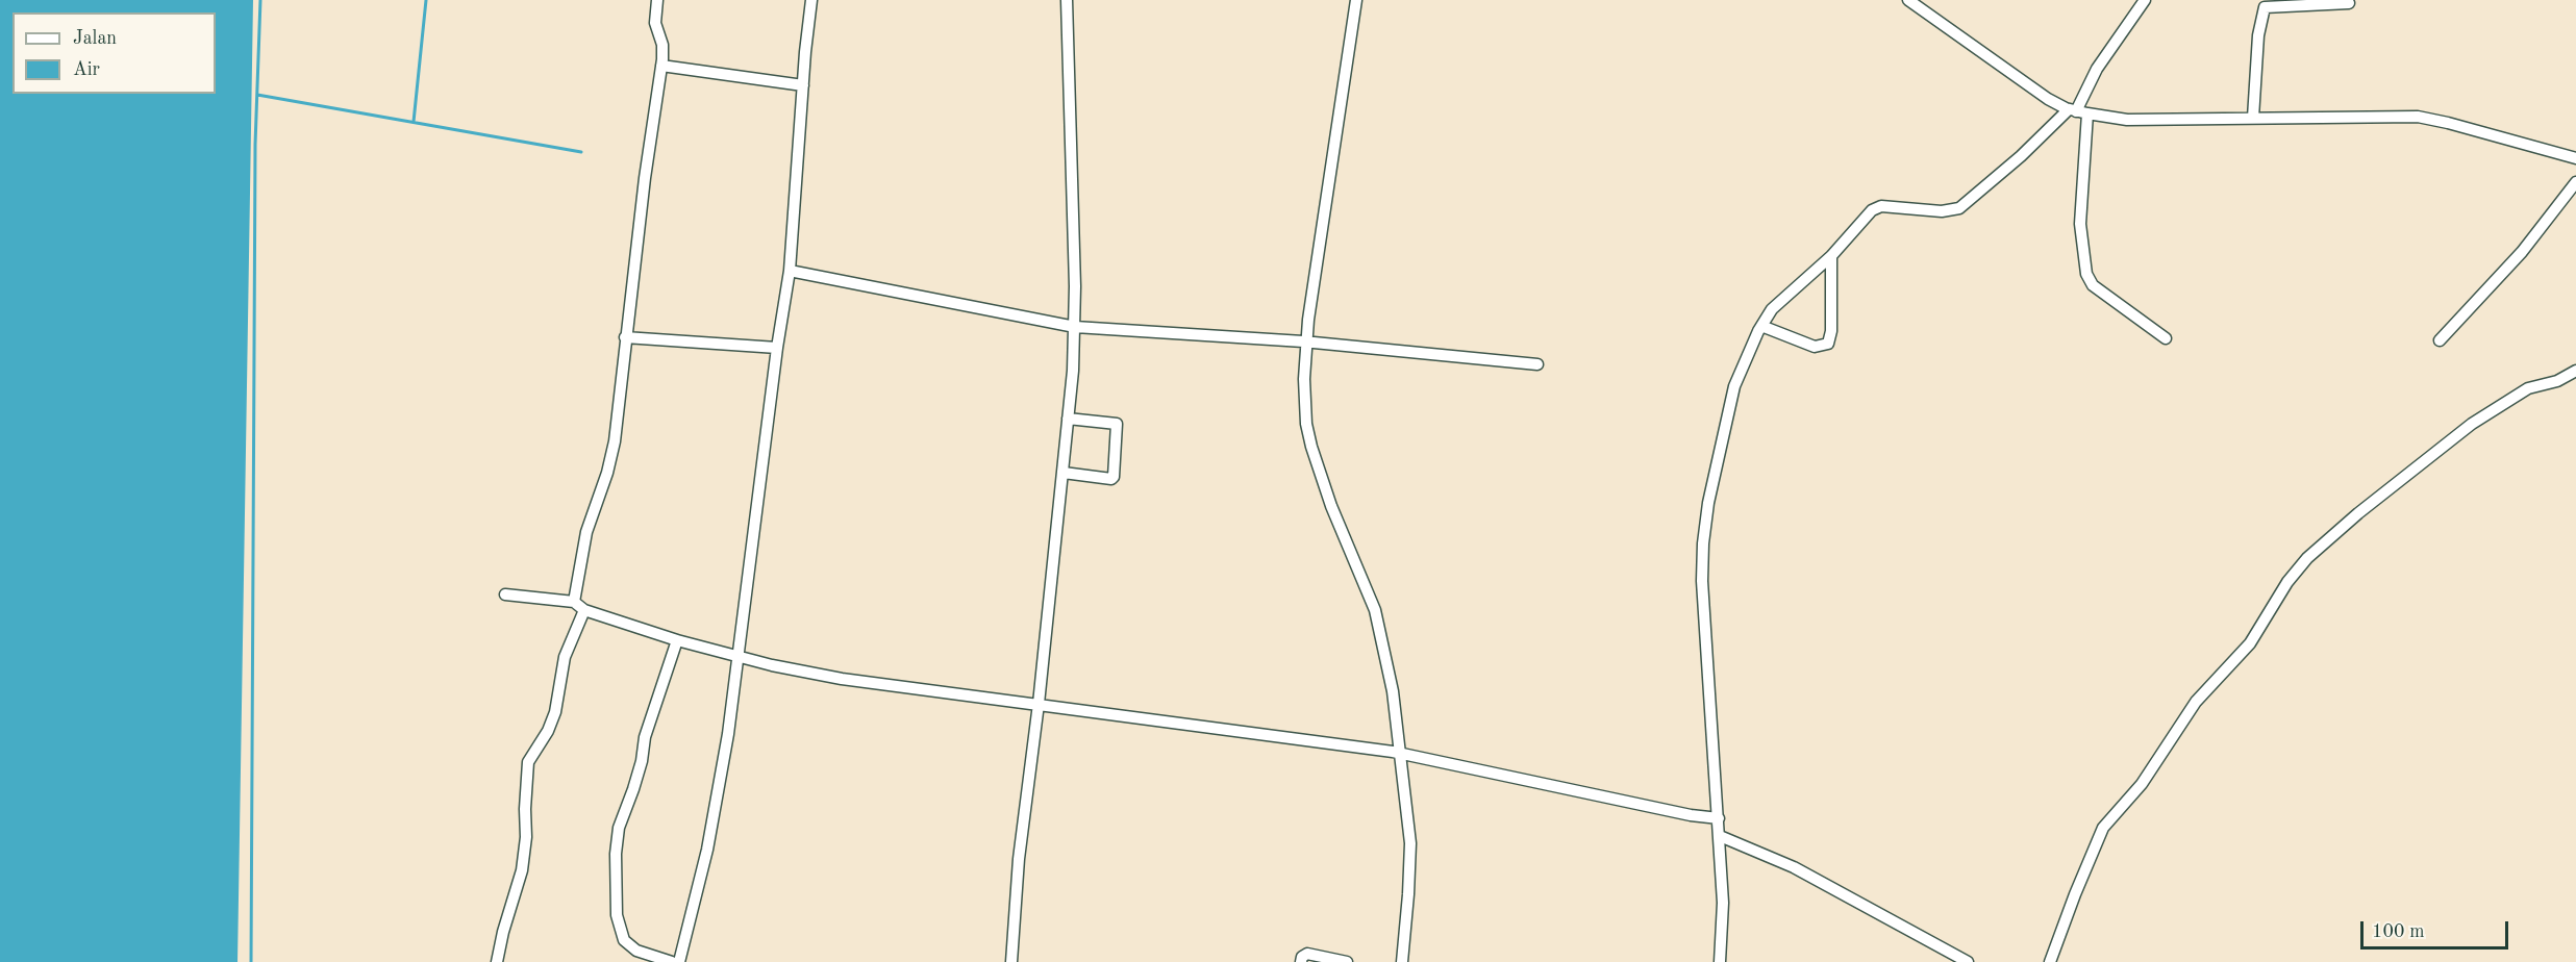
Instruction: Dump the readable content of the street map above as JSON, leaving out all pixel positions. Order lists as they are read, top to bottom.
{
  "legend": ["Jalan", "Air"],
  "scale_bar": "100 m"
}
